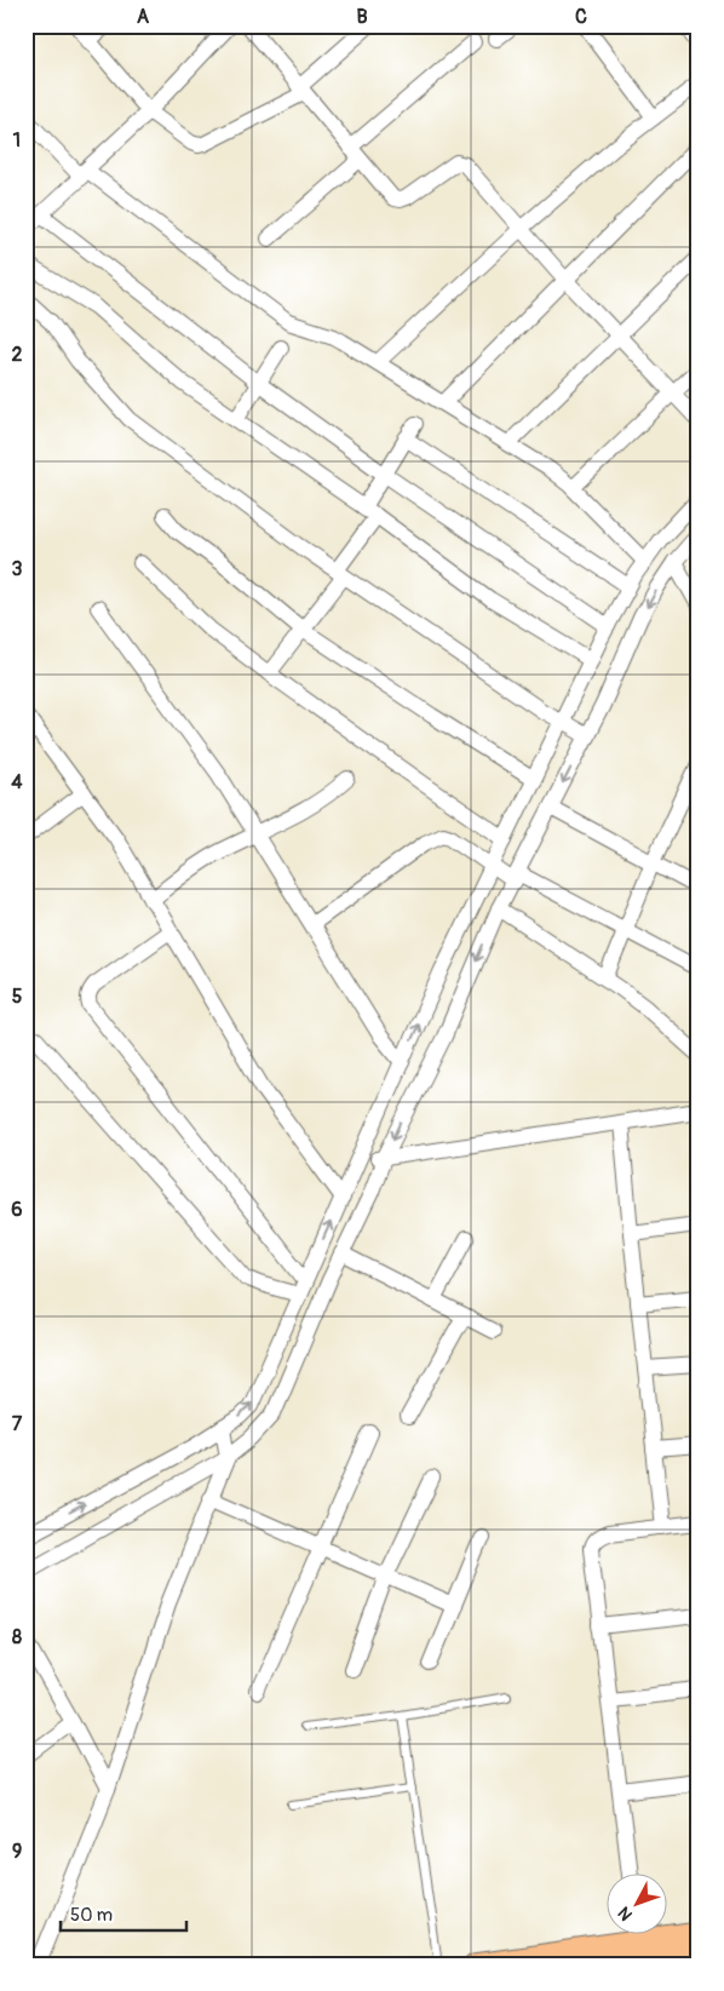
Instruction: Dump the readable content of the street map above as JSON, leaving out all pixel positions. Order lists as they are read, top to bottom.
{
  "scale_bar": "50 m",
  "north": "bottom left",
  "grid": {
    "columns": ["A", "B", "C"],
    "rows": [
      "1",
      "2",
      "3",
      "4",
      "5",
      "6",
      "7",
      "8",
      "9"
    ]
  }
}
